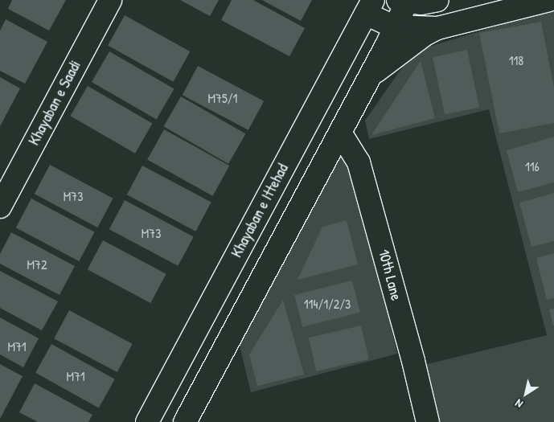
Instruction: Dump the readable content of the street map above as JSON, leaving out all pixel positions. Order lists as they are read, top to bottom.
{
  "streets": {
    "main road": ["Khayaban e Saadi", "Khayaban e Ittehad", "10th Lane"]
  },
  "house_numbers": [
    "118",
    "M75/1",
    "116",
    "M73",
    "M73",
    "M72",
    "114/1/2/3",
    "M71",
    "M71"
  ],
  "north": "bottom left"
}
